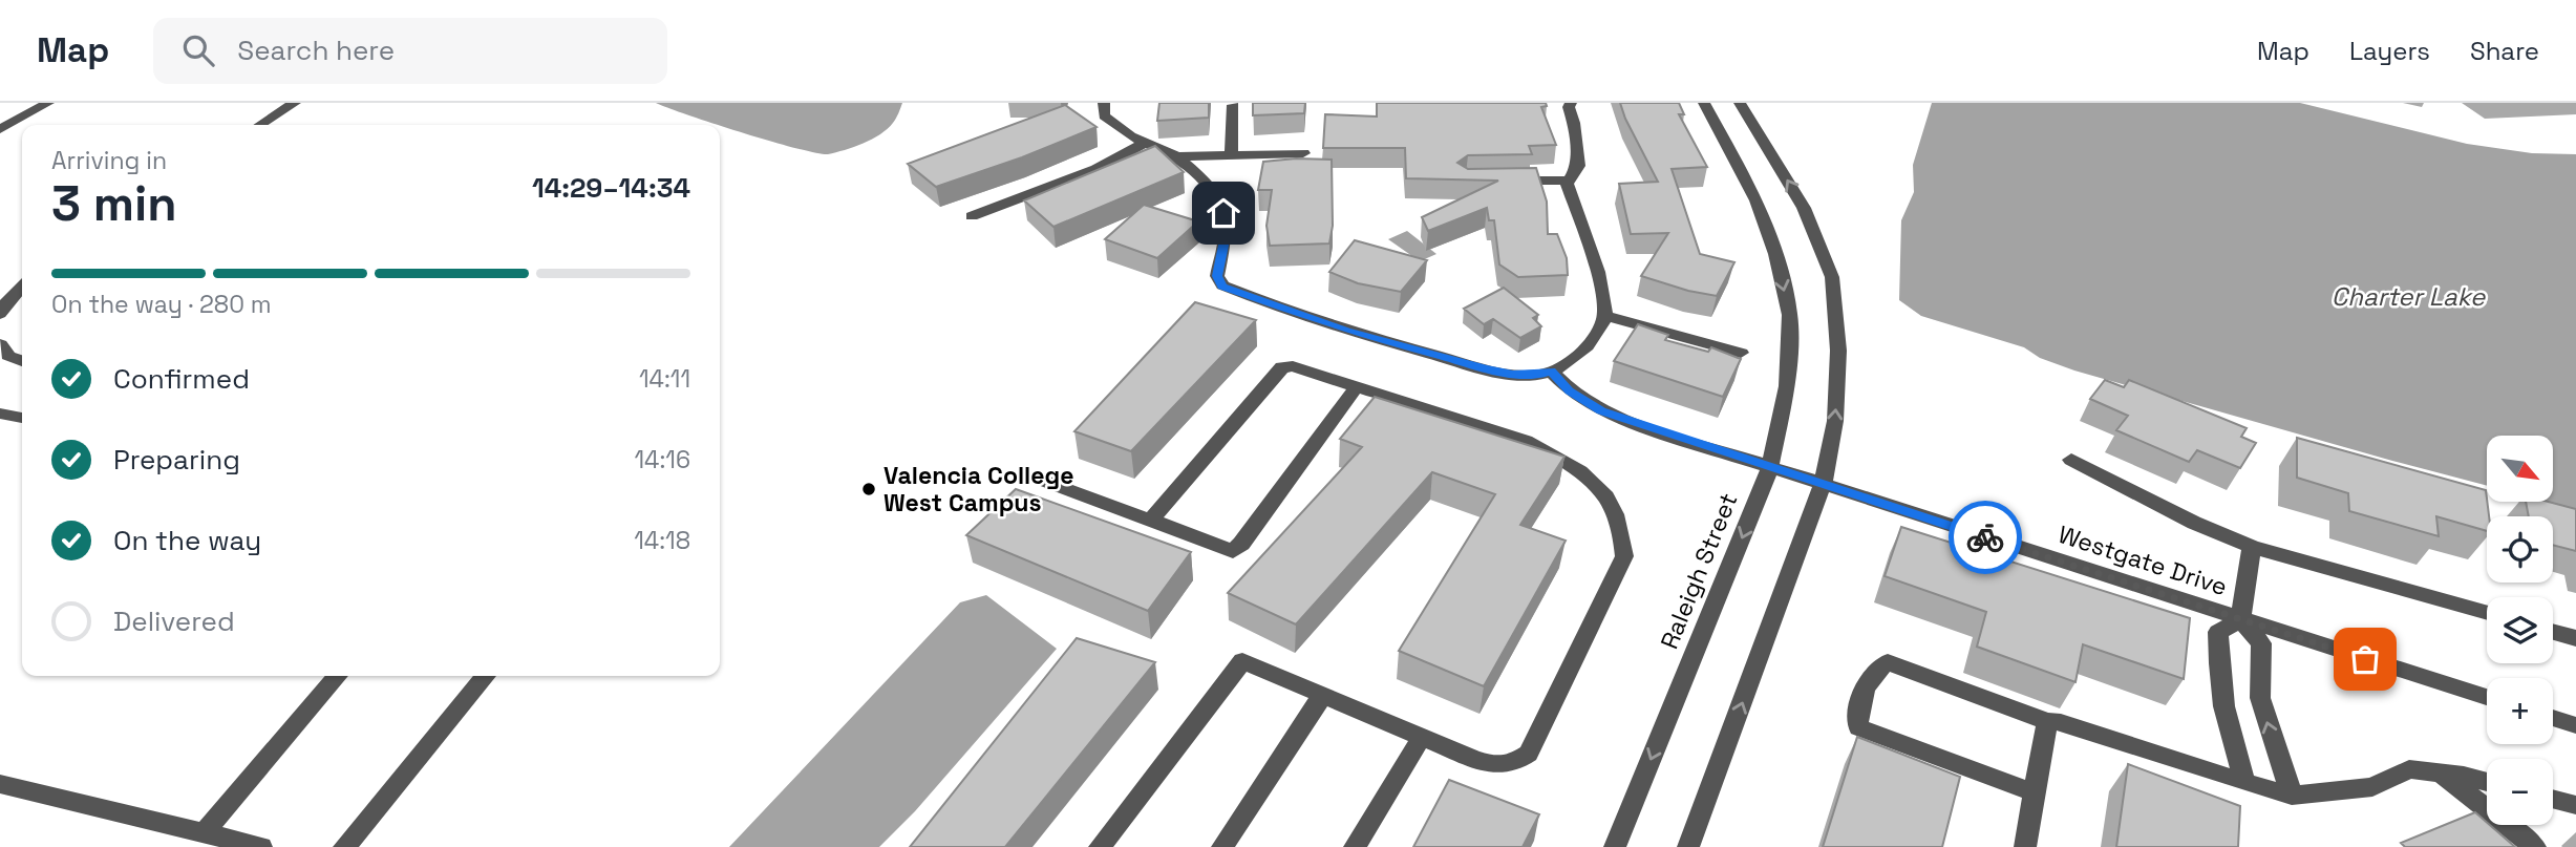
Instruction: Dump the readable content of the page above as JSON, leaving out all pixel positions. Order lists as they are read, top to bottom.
{
  "streets": {
    "street": ["Westgate Drive", "Raleigh Street"]
  },
  "crossings": [
    ["Westgate Drive", "Raleigh Street"]
  ],
  "water": ["Charter Lake"],
  "places": ["Valencia College West Campus"],
  "north": "bottom right",
  "page": {
    "header": "Map",
    "search": "Search here",
    "nav": ["Map", "Layers", "Share"],
    "heading": ["3 min", "Arriving in", "14:29–14:34"],
    "bar": "On the way · 280 m",
    "list": [
      ["Confirmed", "14:11"],
      ["Preparing", "14:16"],
      ["On the way", "14:18"],
      "Delivered"
    ],
    "map_buttons": ["+", "−"]
  }
}
